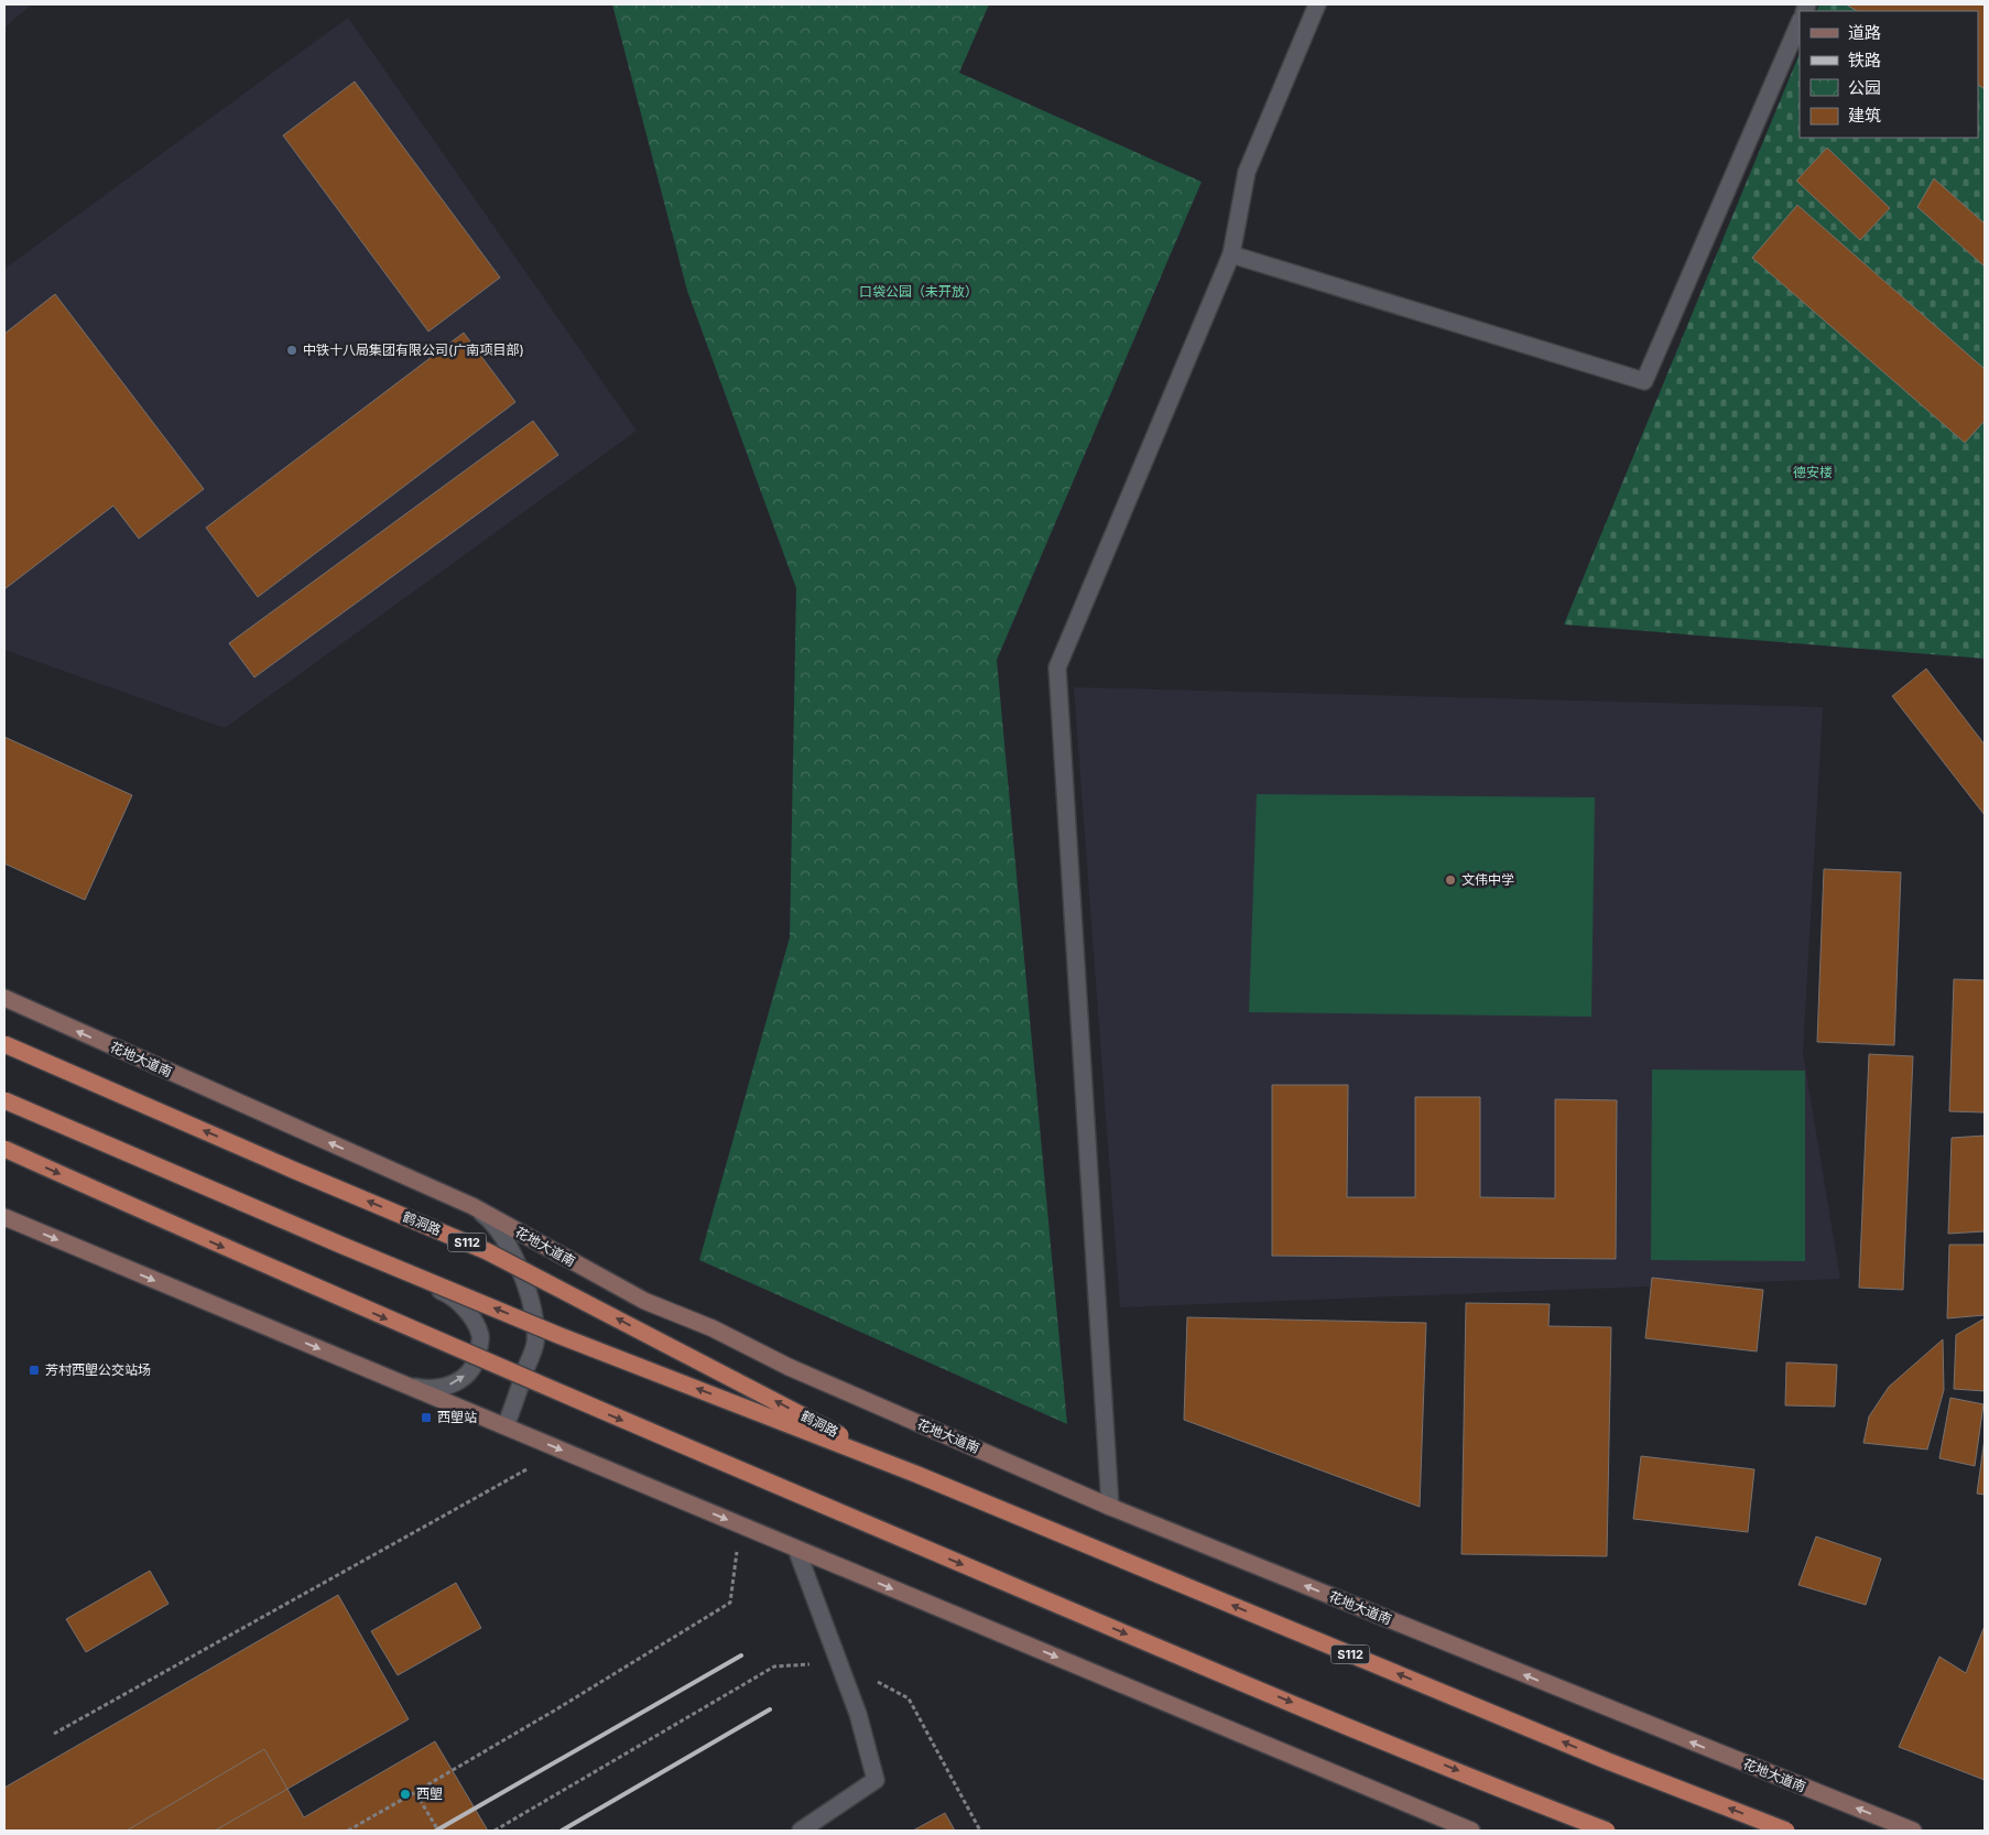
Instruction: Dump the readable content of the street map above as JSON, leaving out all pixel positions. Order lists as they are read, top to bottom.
{
  "streets": {
    "main road": ["花地大道南", "鹤洞路", "S112"]
  },
  "crossings": [
    ["鹤洞路", "S112"]
  ],
  "parks": ["口袋公园（未开放）", "德安楼"],
  "places": {
    "other": ["中铁十八局集团有限公司(广南项目部)", "文伟中学", "西塱"],
    "transit": ["芳村西塱公交站场", "西塱站"]
  },
  "legend": [
    "道路",
    "铁路",
    "公园",
    "建筑"
  ]
}
